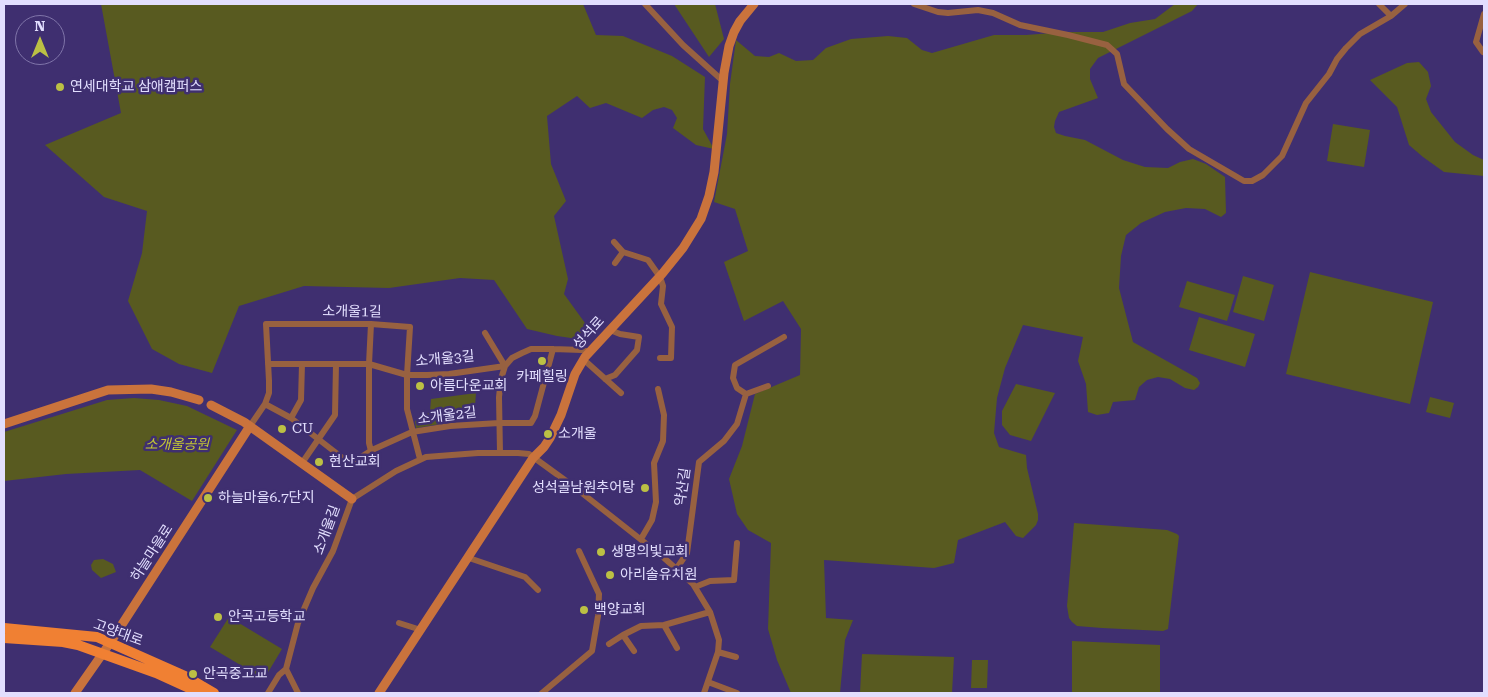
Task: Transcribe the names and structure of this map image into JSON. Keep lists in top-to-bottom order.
{
  "streets": {
    "main road": ["고양대로"],
    "street": [
      "소개울1길",
      "성석로",
      "소개울3길",
      "소개울2길",
      "약산길",
      "소개울길",
      "하늘마을로"
    ]
  },
  "crossings": [
    ["소개울1길", "소개울3길"],
    ["소개울1길", "소개울2길"],
    ["소개울1길", "소개울길"],
    ["소개울1길", "하늘마을로"],
    ["성석로", "소개울3길"],
    ["성석로", "소개울길"],
    ["소개울3길", "소개울2길"],
    ["하늘마을로", "고양대로"]
  ],
  "parks": ["소개울공원"],
  "places": [
    "연세대학교 삼애캠퍼스",
    "카페힐링",
    "아름다운교회",
    "CU",
    "소개울",
    "현산교회",
    "성석골남원추어탕",
    "하늘마을6.7단지",
    "생명의빛교회",
    "아리솔유치원",
    "백양교회",
    "안곡고등학교",
    "안곡중고교"
  ],
  "north": "top"
}
